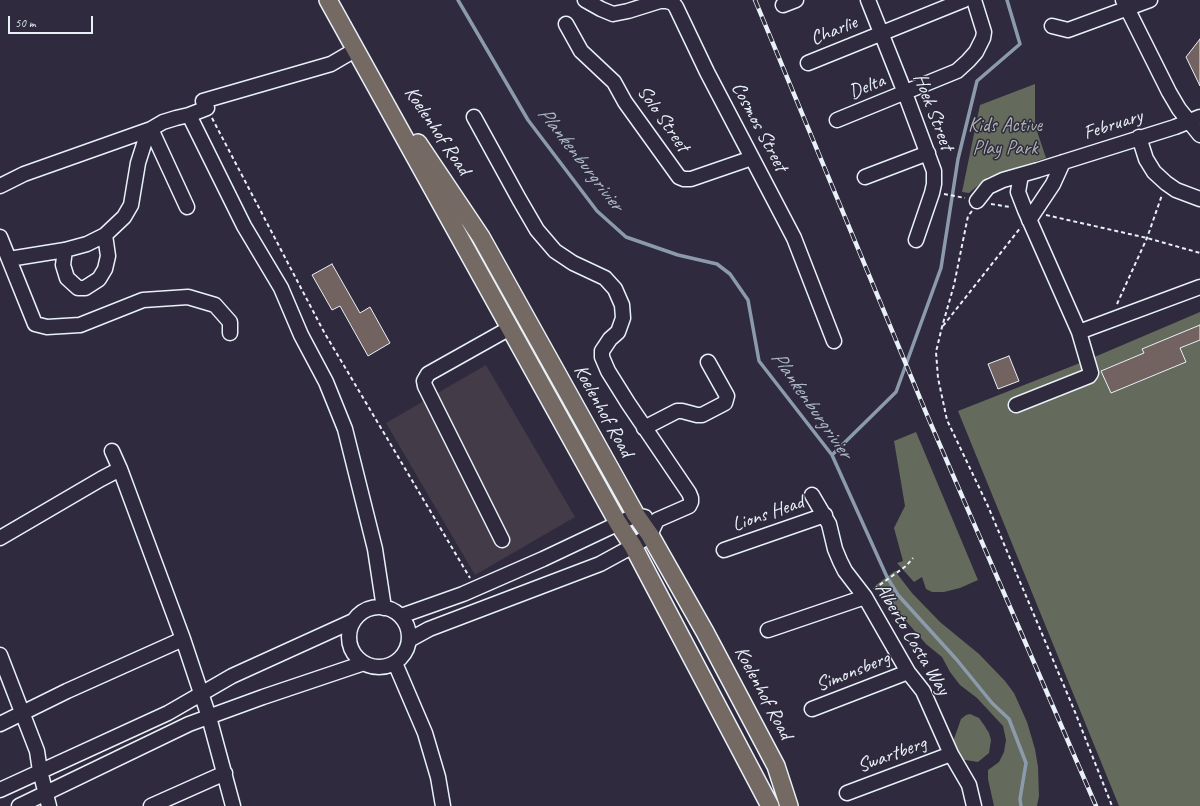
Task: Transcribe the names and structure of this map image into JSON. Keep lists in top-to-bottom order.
{
  "streets": {
    "main road": ["Koelenhof Road"],
    "street": [
      "Charlie",
      "Delta",
      "Hoek Street",
      "Solo Street",
      "February",
      "Cosmos Street",
      "Lions Head",
      "Alberto Costa Way",
      "Simonsberg",
      "Swartberg"
    ]
  },
  "crossings": [
    ["Charlie", "Hoek Street"],
    ["Delta", "Hoek Street"],
    ["Solo Street", "Cosmos Street"],
    ["Lions Head", "Alberto Costa Way"],
    ["Alberto Costa Way", "Simonsberg"],
    ["Alberto Costa Way", "Swartberg"]
  ],
  "water": ["Plankenburgrivier"],
  "parks": ["Kids Active Play Park"],
  "scale_bar": "50 m"
}
